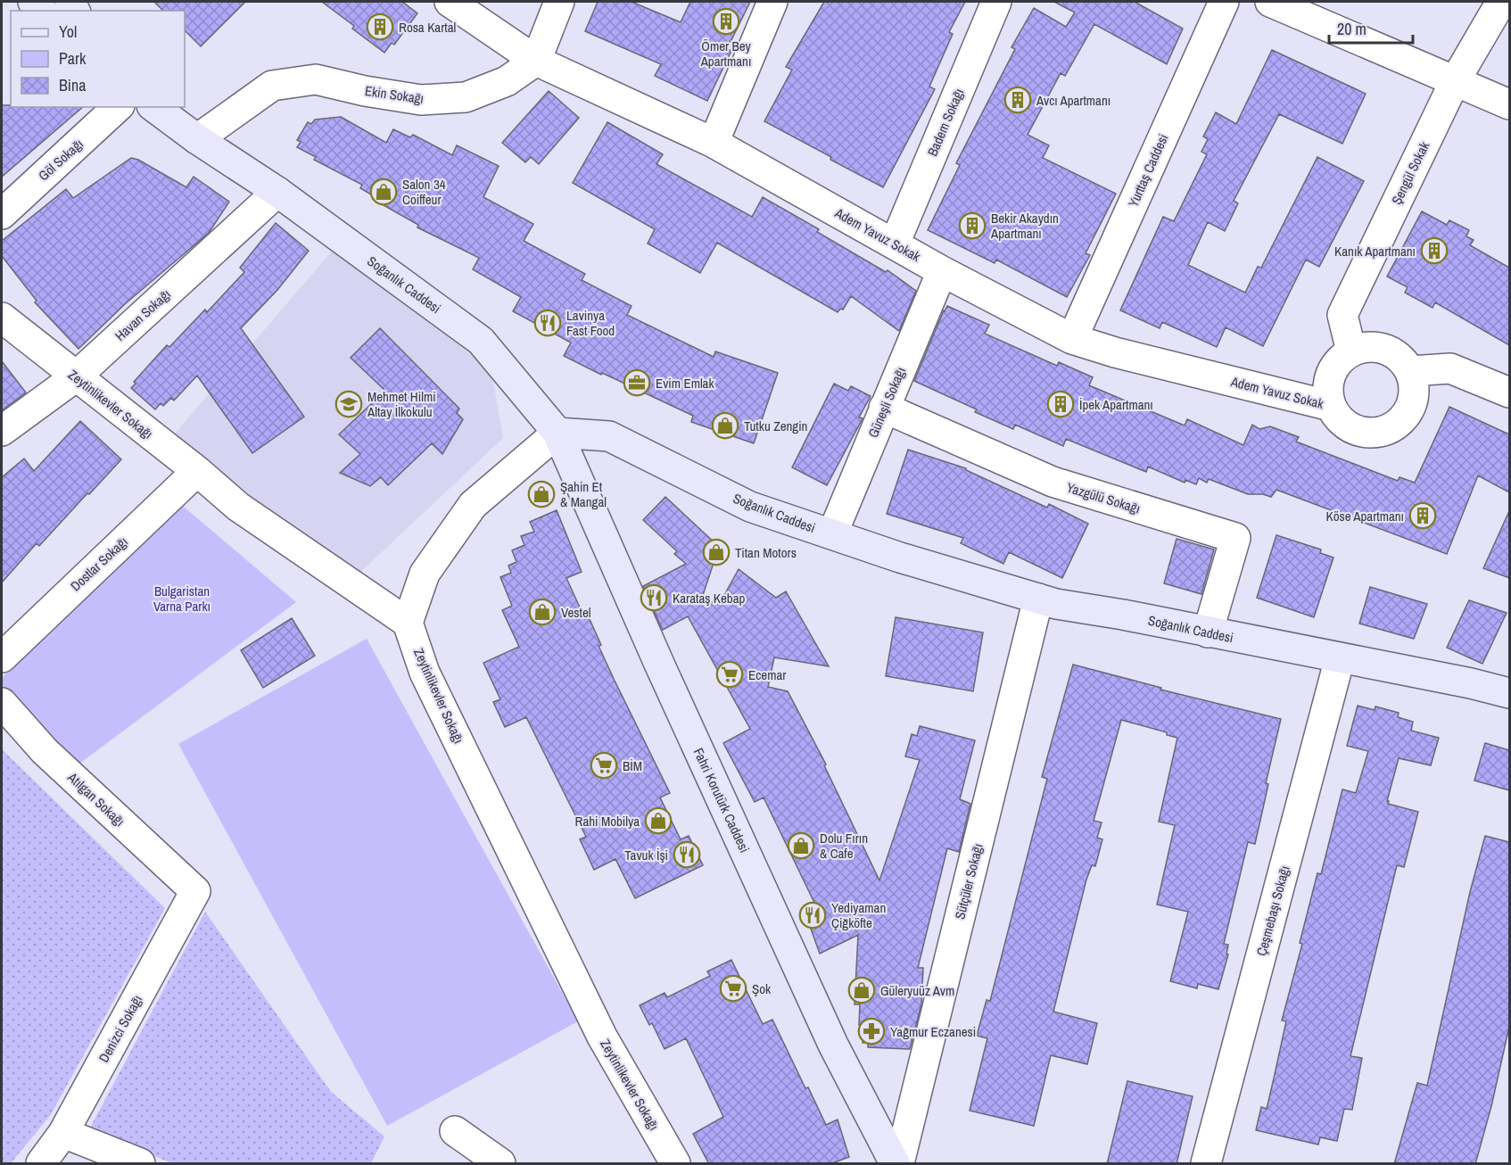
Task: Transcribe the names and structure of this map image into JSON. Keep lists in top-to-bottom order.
{
  "streets": {
    "street": [
      "Ekin Sokağı",
      "Badem Sokağı",
      "Göl Sokağı",
      "Yurttaş Caddesi",
      "Şengül Sokak",
      "Adem Yavuz Sokak",
      "Soğanlık Caddesi",
      "Havan Sokağı",
      "Güneşli Sokağı",
      "Zeytinlikevler Sokağı",
      "Yazgülü Sokağı",
      "Dostlar Sokağı",
      "Atılgan Sokağı",
      "Fahri Korutürk Caddesi",
      "Sütçüler Sokağı",
      "Çeşmebaşı Sokağı",
      "Denizci Sokağı"
    ]
  },
  "crossings": [
    ["Ekin Sokağı", "Adem Yavuz Sokak"],
    ["Ekin Sokağı", "Soğanlık Caddesi"],
    ["Badem Sokağı", "Adem Yavuz Sokak"],
    ["Yurttaş Caddesi", "Adem Yavuz Sokak"],
    ["Şengül Sokak", "Adem Yavuz Sokak"],
    ["Adem Yavuz Sokak", "Güneşli Sokağı"],
    ["Soğanlık Caddesi", "Havan Sokağı"],
    ["Soğanlık Caddesi", "Güneşli Sokağı"],
    ["Soğanlık Caddesi", "Yazgülü Sokağı"],
    ["Soğanlık Caddesi", "Fahri Korutürk Caddesi"],
    ["Soğanlık Caddesi", "Sütçüler Sokağı"],
    ["Soğanlık Caddesi", "Çeşmebaşı Sokağı"],
    ["Havan Sokağı", "Zeytinlikevler Sokağı"],
    ["Güneşli Sokağı", "Yazgülü Sokağı"],
    ["Zeytinlikevler Sokağı", "Dostlar Sokağı"],
    ["Atılgan Sokağı", "Denizci Sokağı"]
  ],
  "parks": ["Bulgaristan Varna Parkı"],
  "places": {
    "building": [
      "Ömer Bey Apartmanı",
      "Rosa Kartal",
      "Avcı Apartmanı",
      "Bekir Akaydın Apartmanı",
      "Kanık Apartmanı",
      "İpek Apartmanı",
      "Köse Apartmanı"
    ],
    "shop": [
      "Salon 34 Coiffeur",
      "Tutku Zengin",
      "Şahin Et & Mangal",
      "Titan Motors",
      "Vestel",
      "Rahi Mobilya",
      "Dolu Fırın & Cafe",
      "Güleryuüz Avm"
    ],
    "restaurant": [
      "Lavinya Fast Food",
      "Karataş Kebap",
      "Tavuk İşi",
      "Yediyaman Çiğköfte"
    ],
    "office": ["Evim Emlak"],
    "school or university": ["Mehmet Hilmi Altay İlkokulu"],
    "supermarket": ["Ecemar", "BİM", "Şok"],
    "pharmacy": ["Yağmur Eczanesi"]
  },
  "legend": ["Yol", "Park", "Bina"],
  "scale_bar": "20 m"
}
